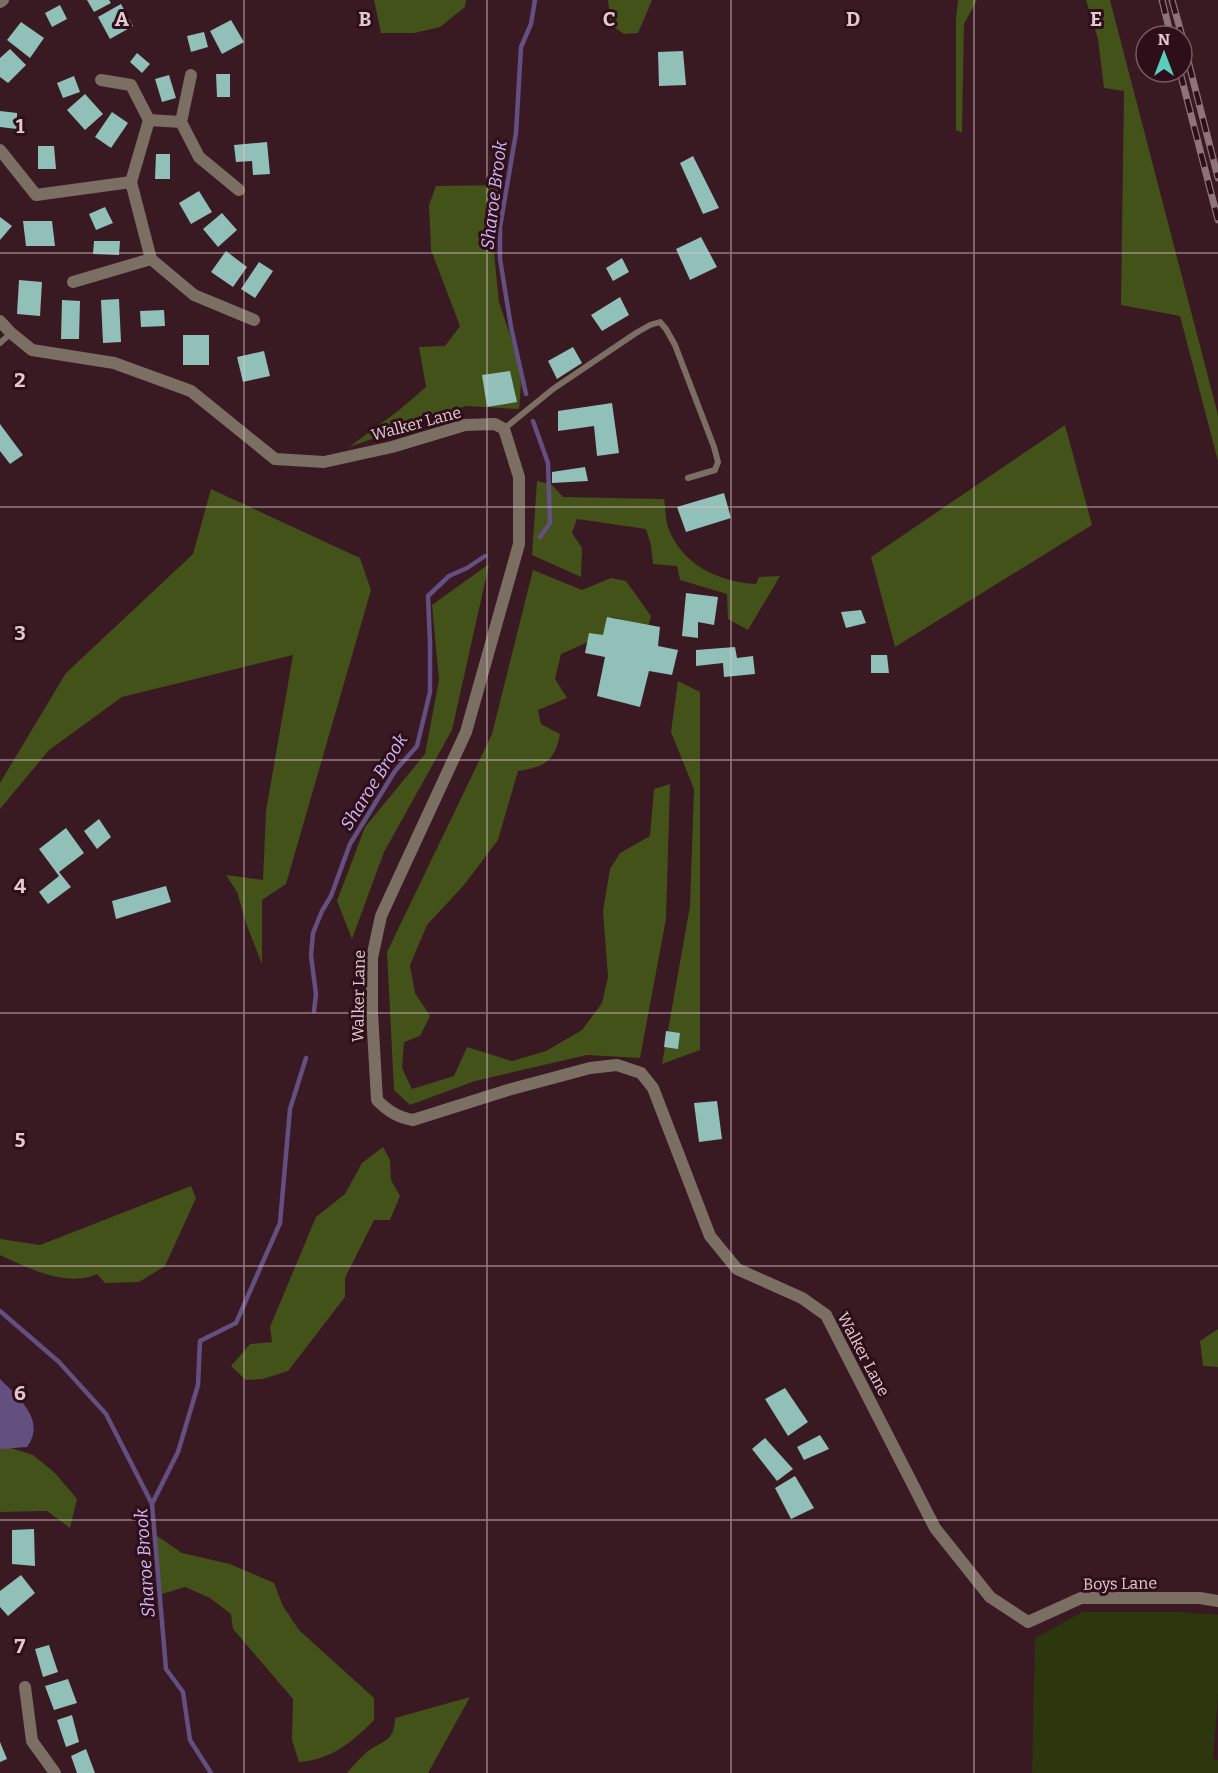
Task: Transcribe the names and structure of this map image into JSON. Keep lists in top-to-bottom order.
{
  "streets": {
    "street": ["Walker Lane", "Boys Lane"]
  },
  "crossings": [
    ["Walker Lane", "Boys Lane"]
  ],
  "water": ["Sharoe Brook"],
  "north": "top",
  "grid": {
    "columns": [
      "A",
      "B",
      "C",
      "D",
      "E"
    ],
    "rows": [
      "1",
      "2",
      "3",
      "4",
      "5",
      "6",
      "7"
    ]
  }
}
